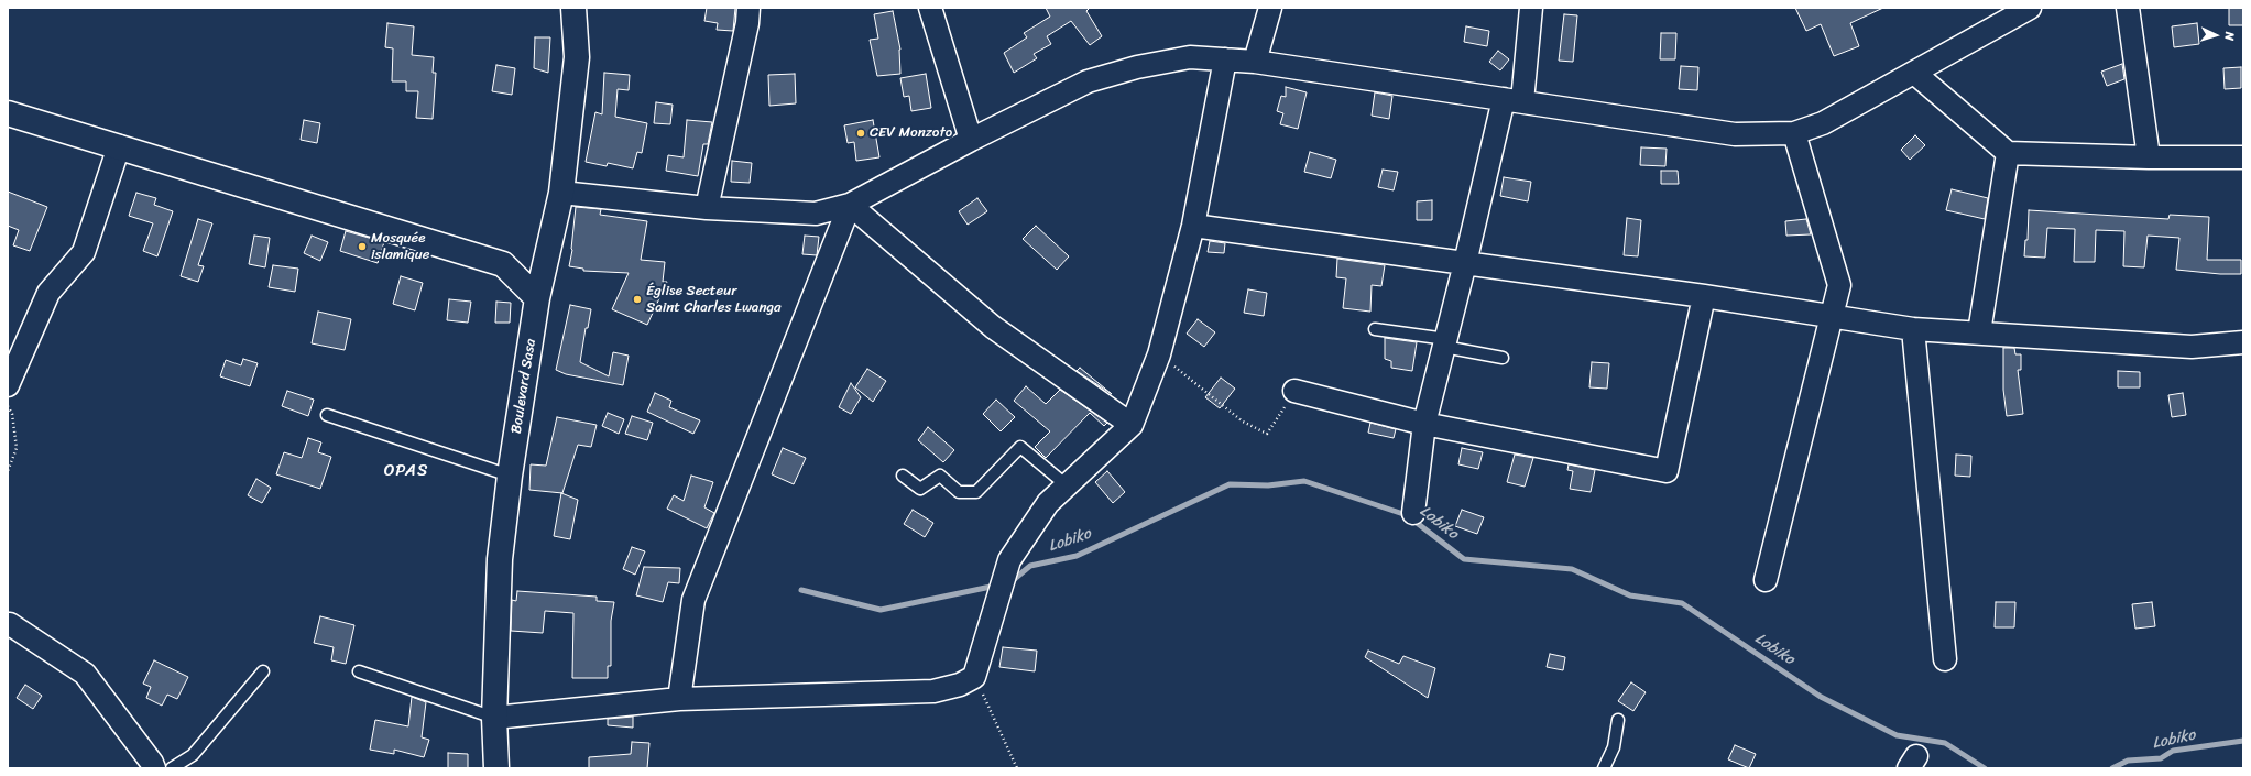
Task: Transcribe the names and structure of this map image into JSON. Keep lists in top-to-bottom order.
{
  "streets": {
    "street": ["Boulevard Sasa"]
  },
  "districts": ["OPAS"],
  "water": ["Lobiko"],
  "places": ["CEV Monzoto", "Mosquée islamique", "Église Secteur Saint Charles Lwanga"],
  "north": "right"
}
